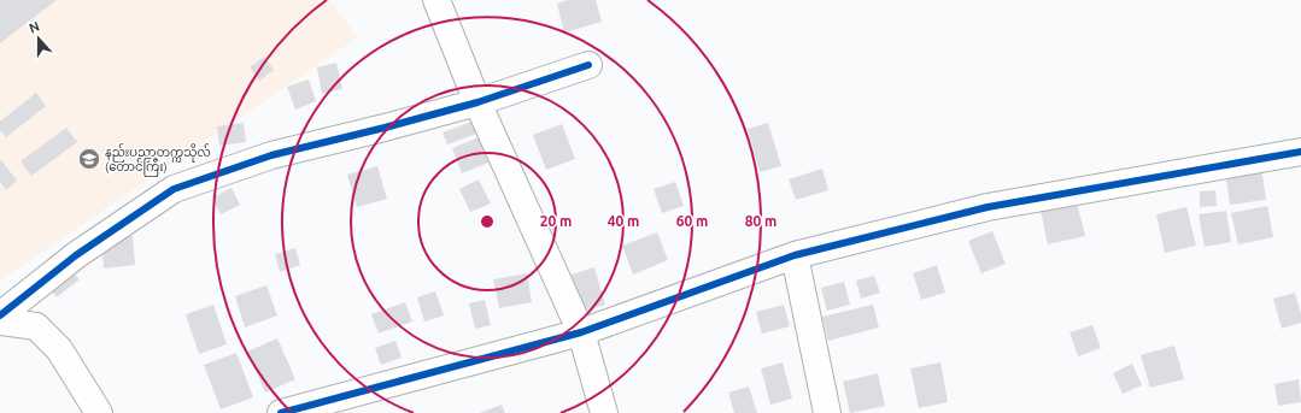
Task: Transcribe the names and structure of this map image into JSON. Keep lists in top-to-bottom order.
{
  "places": {
    "school or university": ["နည်းပညာတက္ကသိုလ် (တောင်ကြီး)"]
  },
  "north": "top",
  "rings": [
    "20 m",
    "40 m",
    "60 m",
    "80 m"
  ]
}
